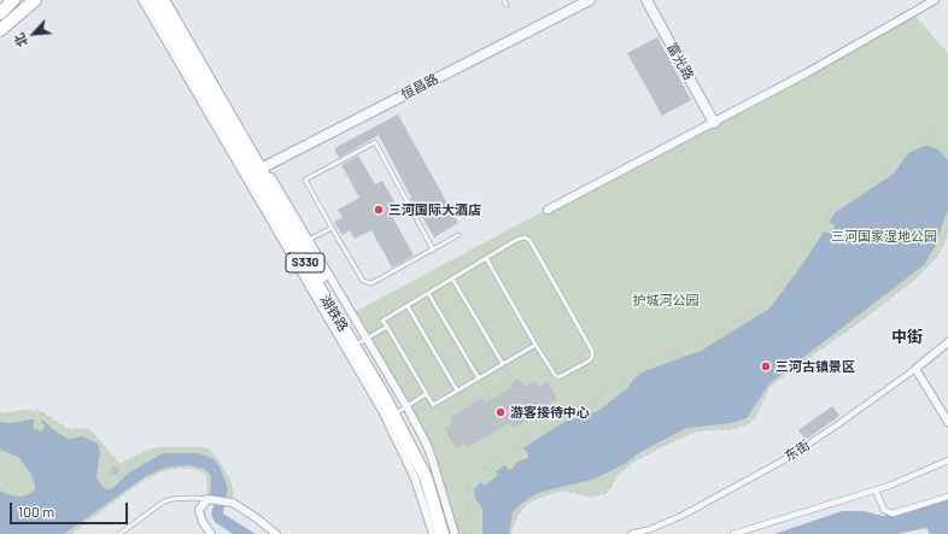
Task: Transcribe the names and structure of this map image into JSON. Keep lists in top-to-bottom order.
{
  "streets": {
    "main road": ["S330", "湖铁路"],
    "street": ["富光路", "恒昌路", "东街"]
  },
  "crossings": [
    ["恒昌路", "湖铁路"]
  ],
  "districts": ["中街"],
  "parks": ["三河国家湿地公园", "护城河公园"],
  "places": ["三河国际大酒店", "三河古镇景区", "游客接待中心"],
  "scale_bar": "100 m",
  "north": "bottom left"
}
